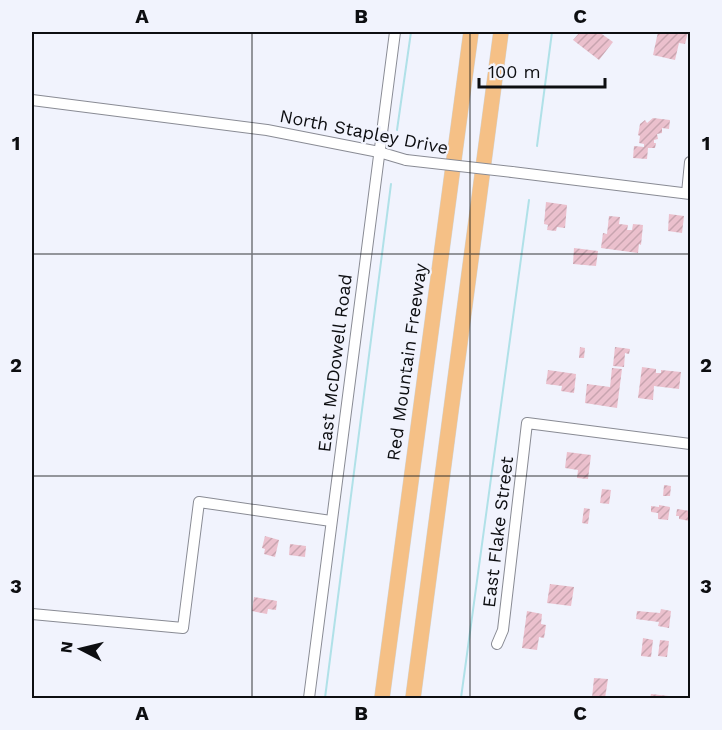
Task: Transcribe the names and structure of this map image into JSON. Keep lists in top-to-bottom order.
{
  "streets": {
    "highway": ["Red Mountain Freeway"],
    "street": ["North Stapley Drive", "East McDowell Road", "East Flake Street"]
  },
  "crossings": [
    ["North Stapley Drive", "East McDowell Road"]
  ],
  "scale_bar": "100 m",
  "north": "left",
  "grid": {
    "columns": ["A", "B", "C"],
    "rows": ["1", "2", "3"]
  }
}
